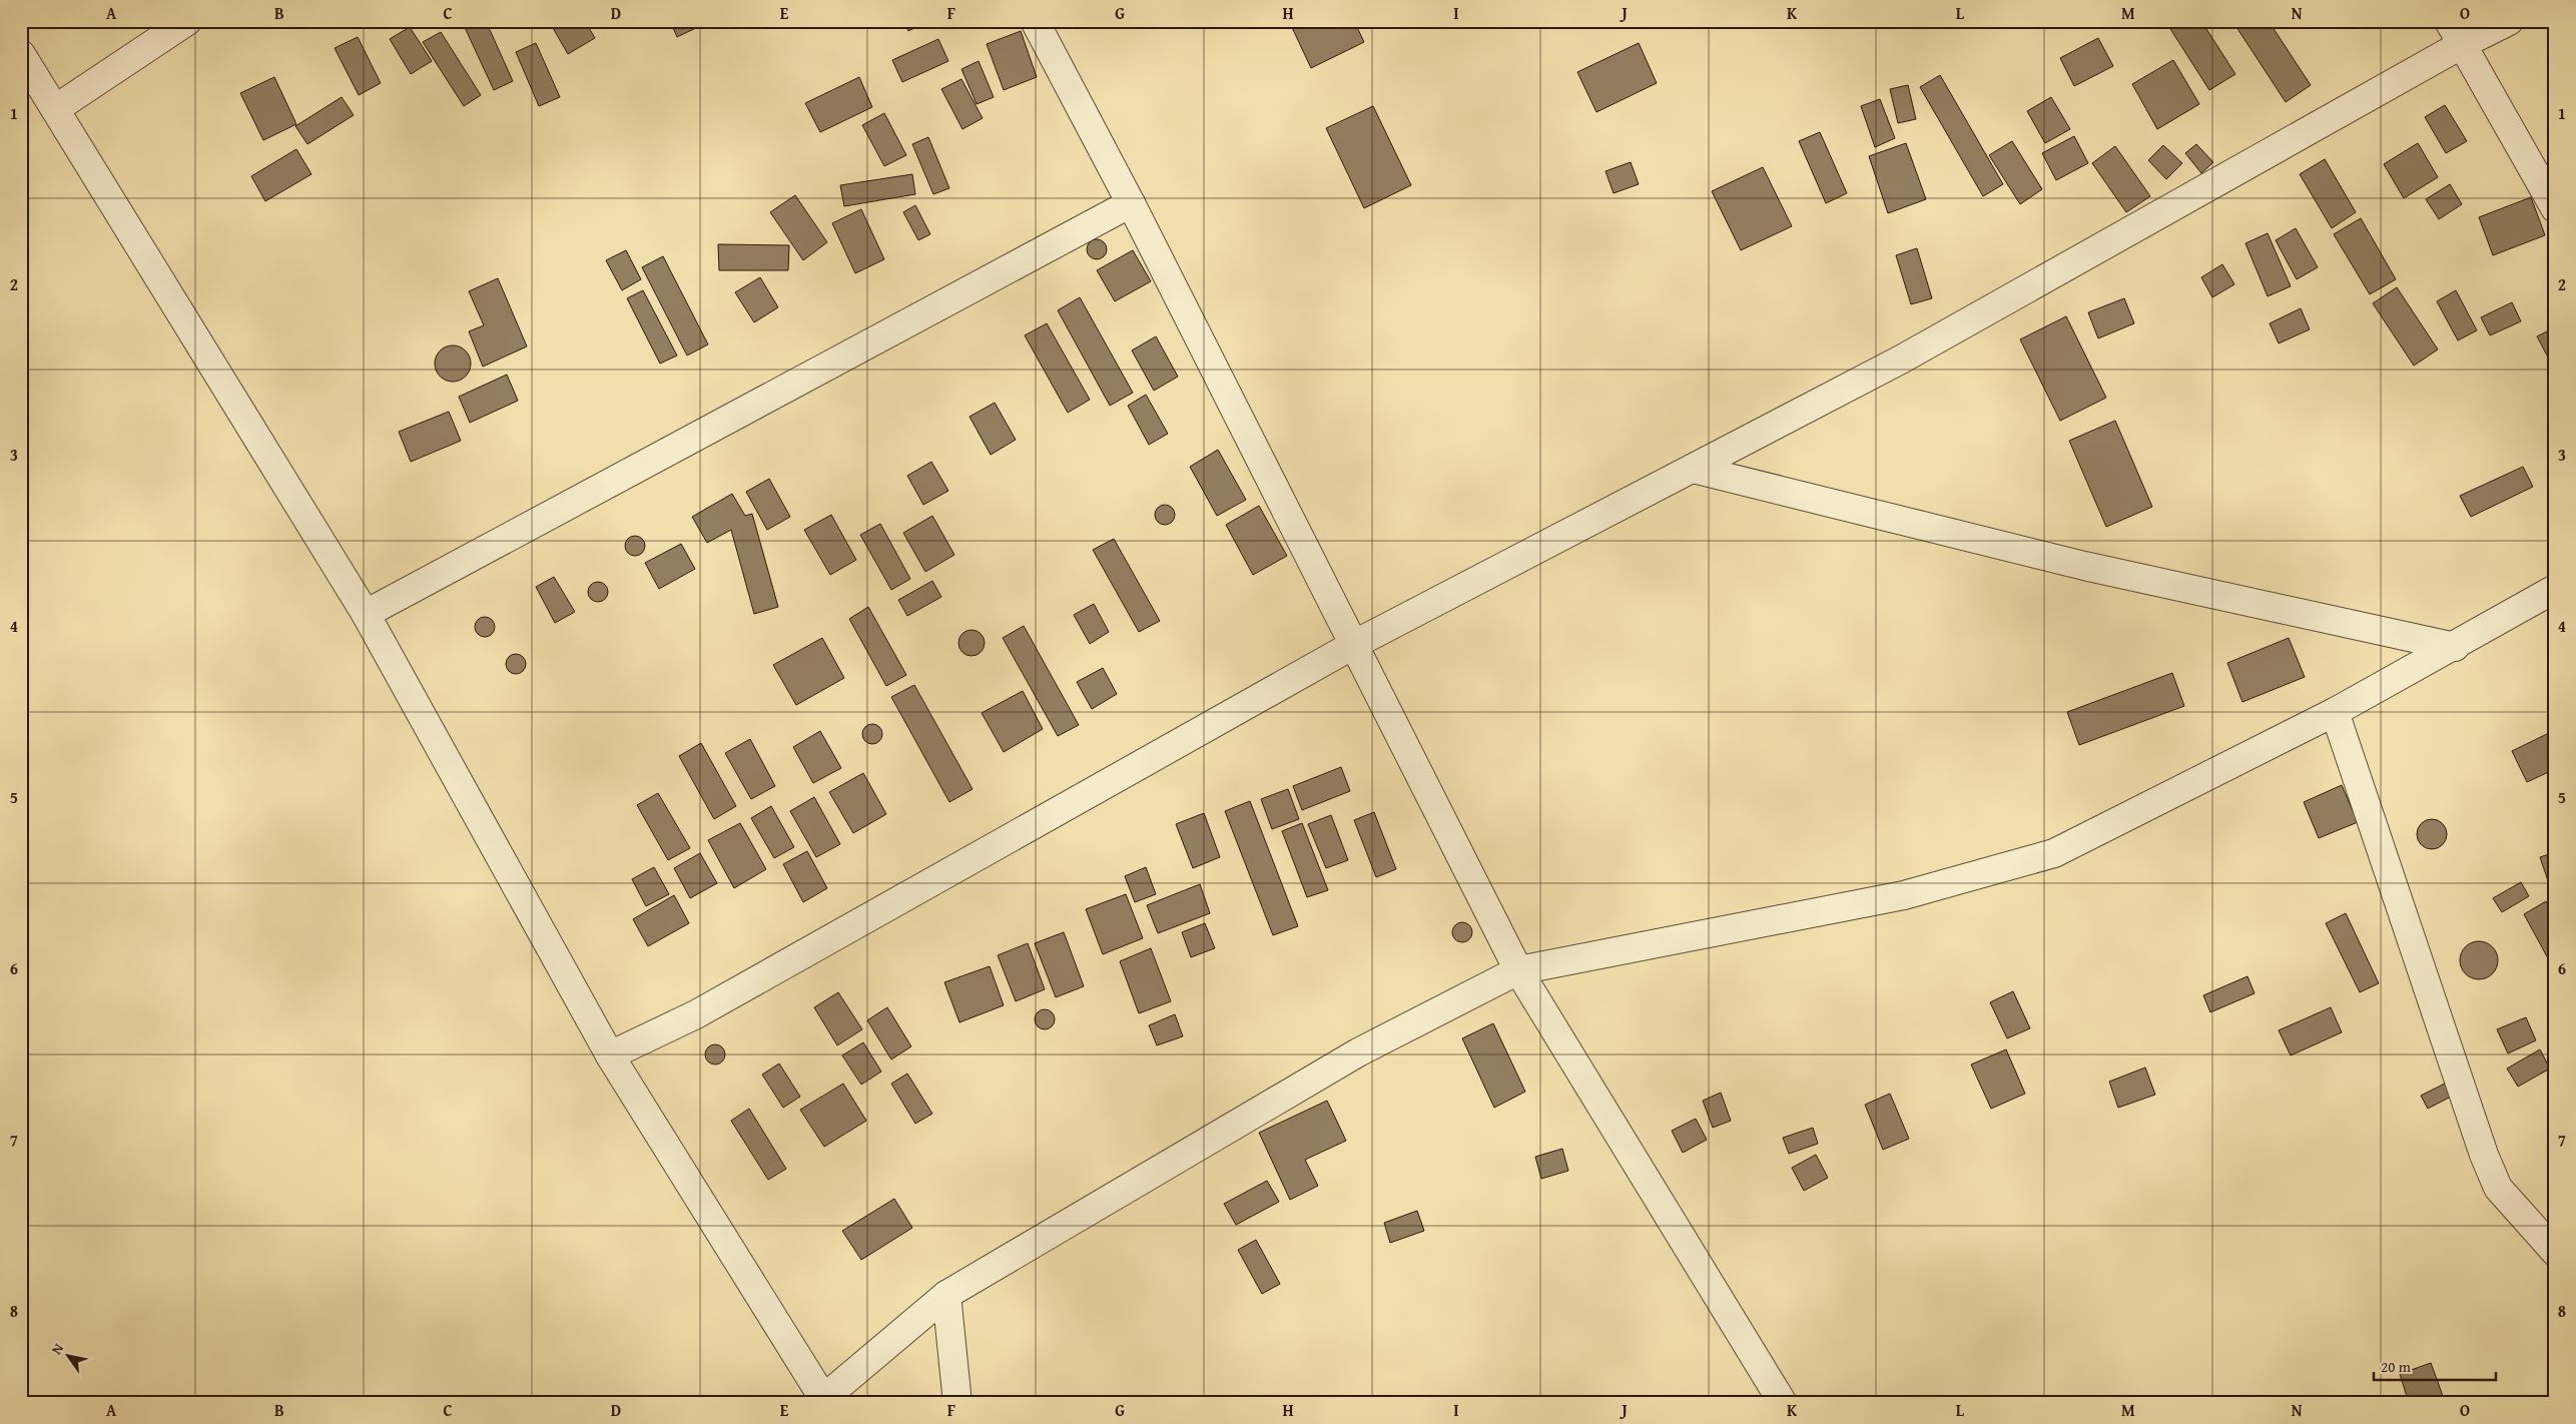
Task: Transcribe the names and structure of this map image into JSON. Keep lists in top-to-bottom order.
{
  "scale_bar": "20 m",
  "north": "top left",
  "grid": {
    "columns": [
      "A",
      "B",
      "C",
      "D",
      "E",
      "F",
      "G",
      "H",
      "I",
      "J",
      "K",
      "L",
      "M",
      "N",
      "O"
    ],
    "rows": [
      "1",
      "2",
      "3",
      "4",
      "5",
      "6",
      "7",
      "8"
    ]
  }
}
